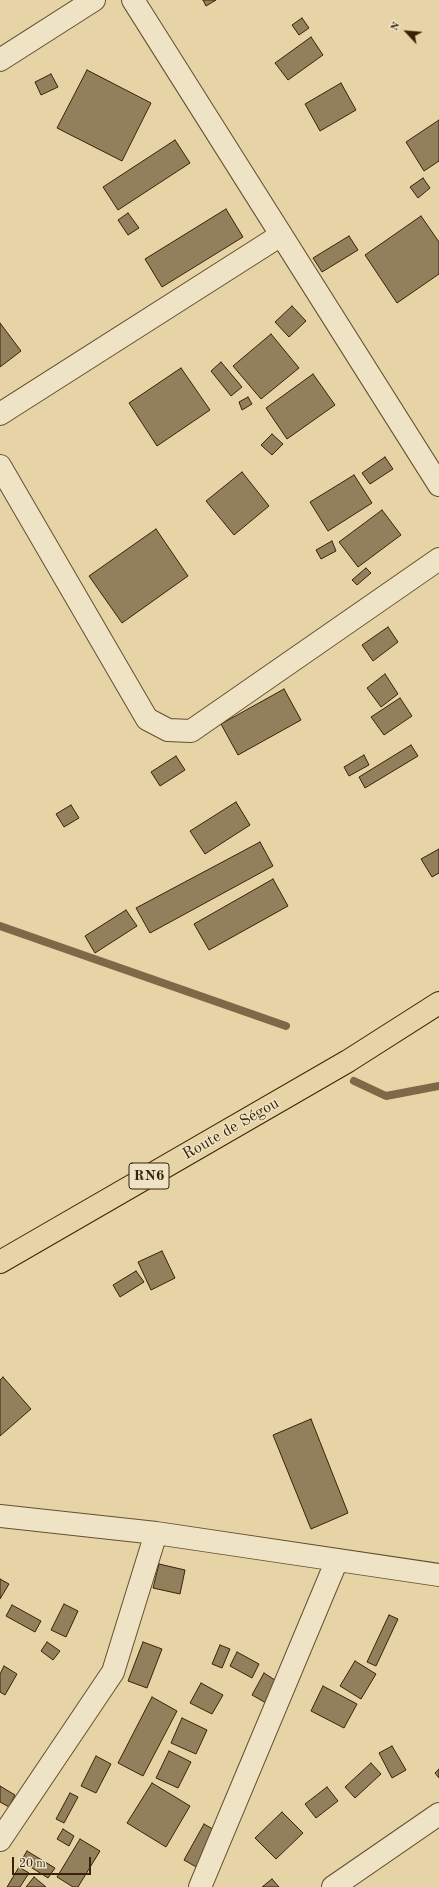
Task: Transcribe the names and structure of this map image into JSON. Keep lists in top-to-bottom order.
{
  "streets": {
    "highway": ["Route de Ségou", "RN6"]
  },
  "scale_bar": "20 m",
  "north": "top left"
}
